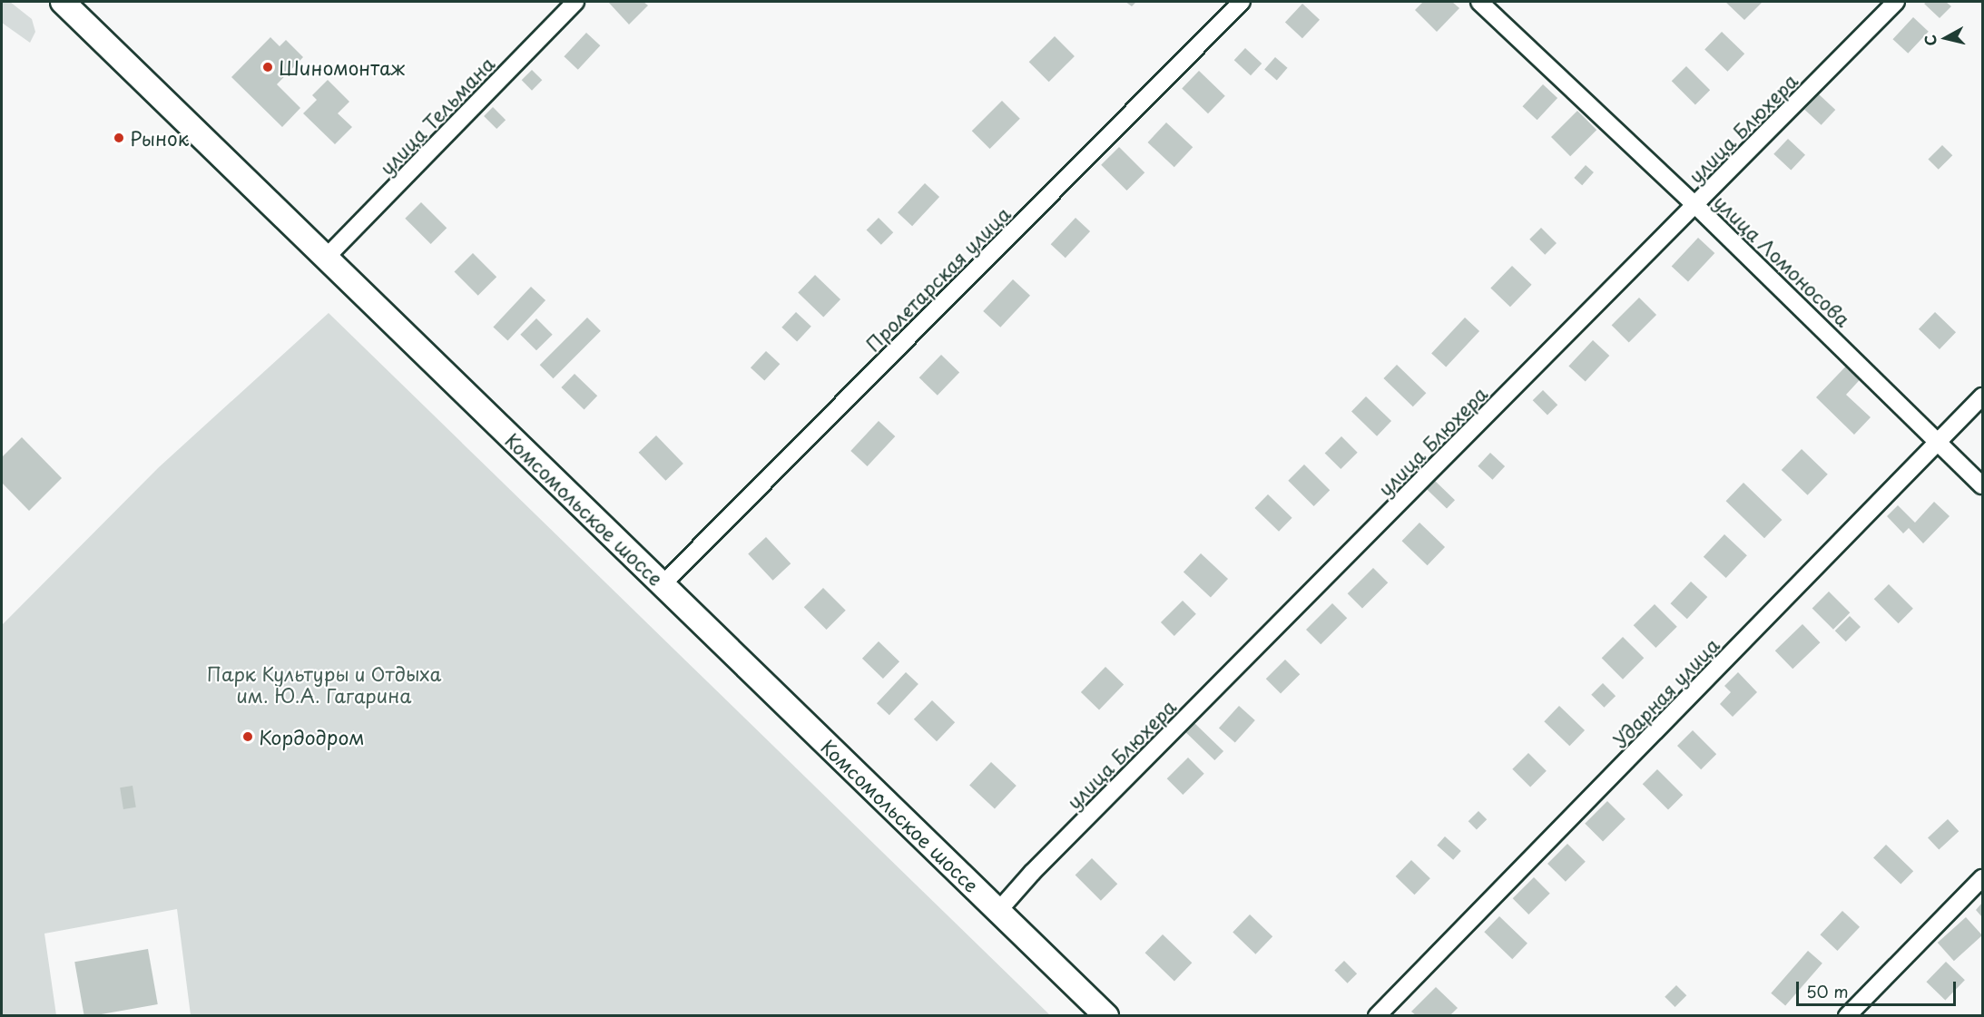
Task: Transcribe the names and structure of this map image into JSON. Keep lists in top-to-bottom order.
{
  "streets": {
    "main road": ["Комсомольское шоссе"],
    "street": [
      "улица Тельмана",
      "улица Блюхера",
      "улица Ломоносова",
      "Пролетарская улица",
      "Ударная улица"
    ]
  },
  "crossings": [
    ["улица Тельмана", "Комсомольское шоссе"],
    ["улица Блюхера", "улица Ломоносова"],
    ["улица Блюхера", "Комсомольское шоссе"],
    ["улица Ломоносова", "Ударная улица"],
    ["Пролетарская улица", "Комсомольское шоссе"]
  ],
  "parks": ["Парк Культуры и Отдыха им. Ю.А. Гагарина"],
  "places": ["Шиномонтаж", "Рынок", "Кордодром"],
  "scale_bar": "50 m",
  "north": "left"
}
